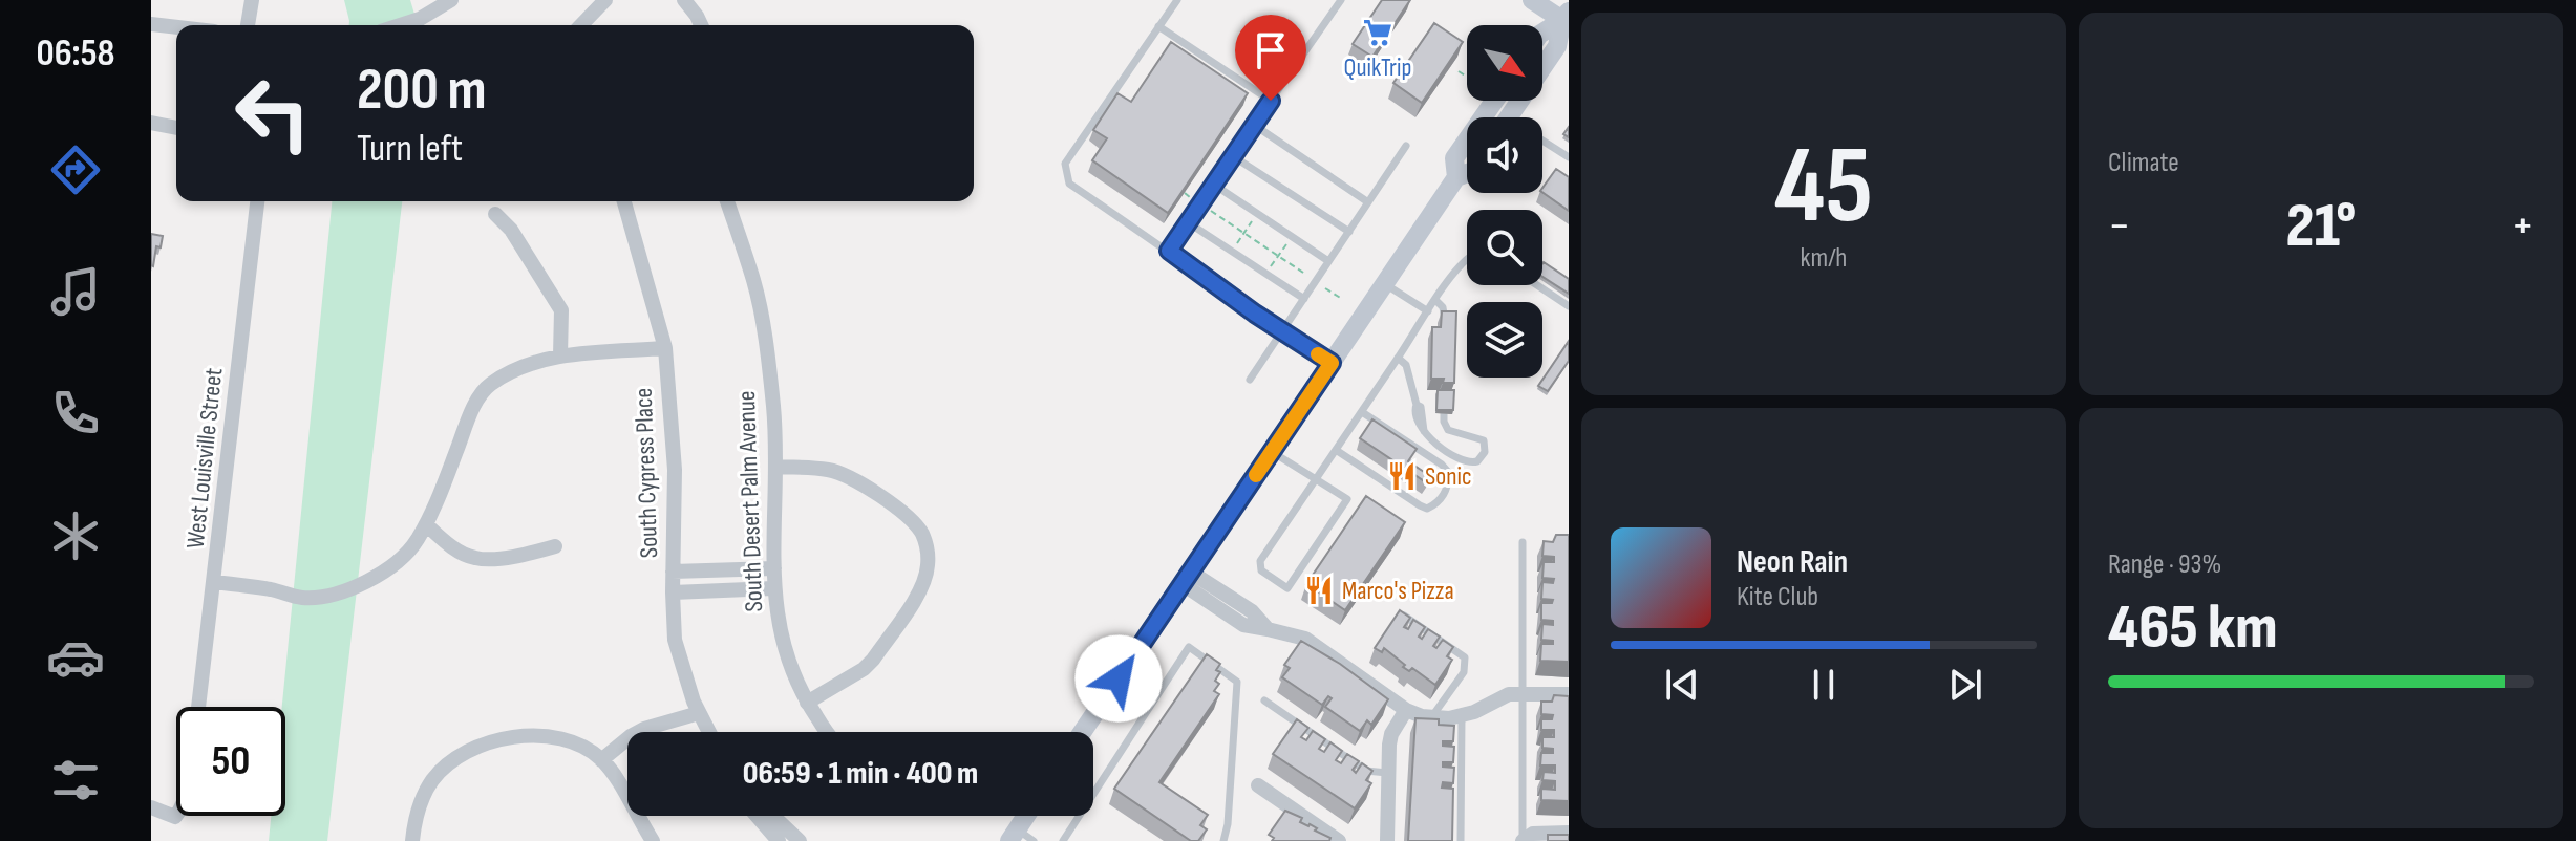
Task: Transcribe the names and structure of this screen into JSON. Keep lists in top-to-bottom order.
{
  "streets": {
    "street": ["West Louisville Street", "South Cypress Place", "South Desert Palm Avenue"]
  },
  "places": {
    "supermarket": ["QuikTrip"],
    "restaurant": ["Sonic", "Marco's Pizza"]
  },
  "north": "bottom right",
  "page": {
    "tabs": "06:58",
    "tile": [
      ["45", "km/h"],
      "Climate",
      ["Range · 93%", "465 km"]
    ],
    "turn": ["200 m", "Turn left"],
    "heat": ["−", "21°", "+"],
    "song": ["Neon Rain", "Kite Club"],
    "limit": "50",
    "trip": "06:59 · 1 min · 400 m"
  }
}
